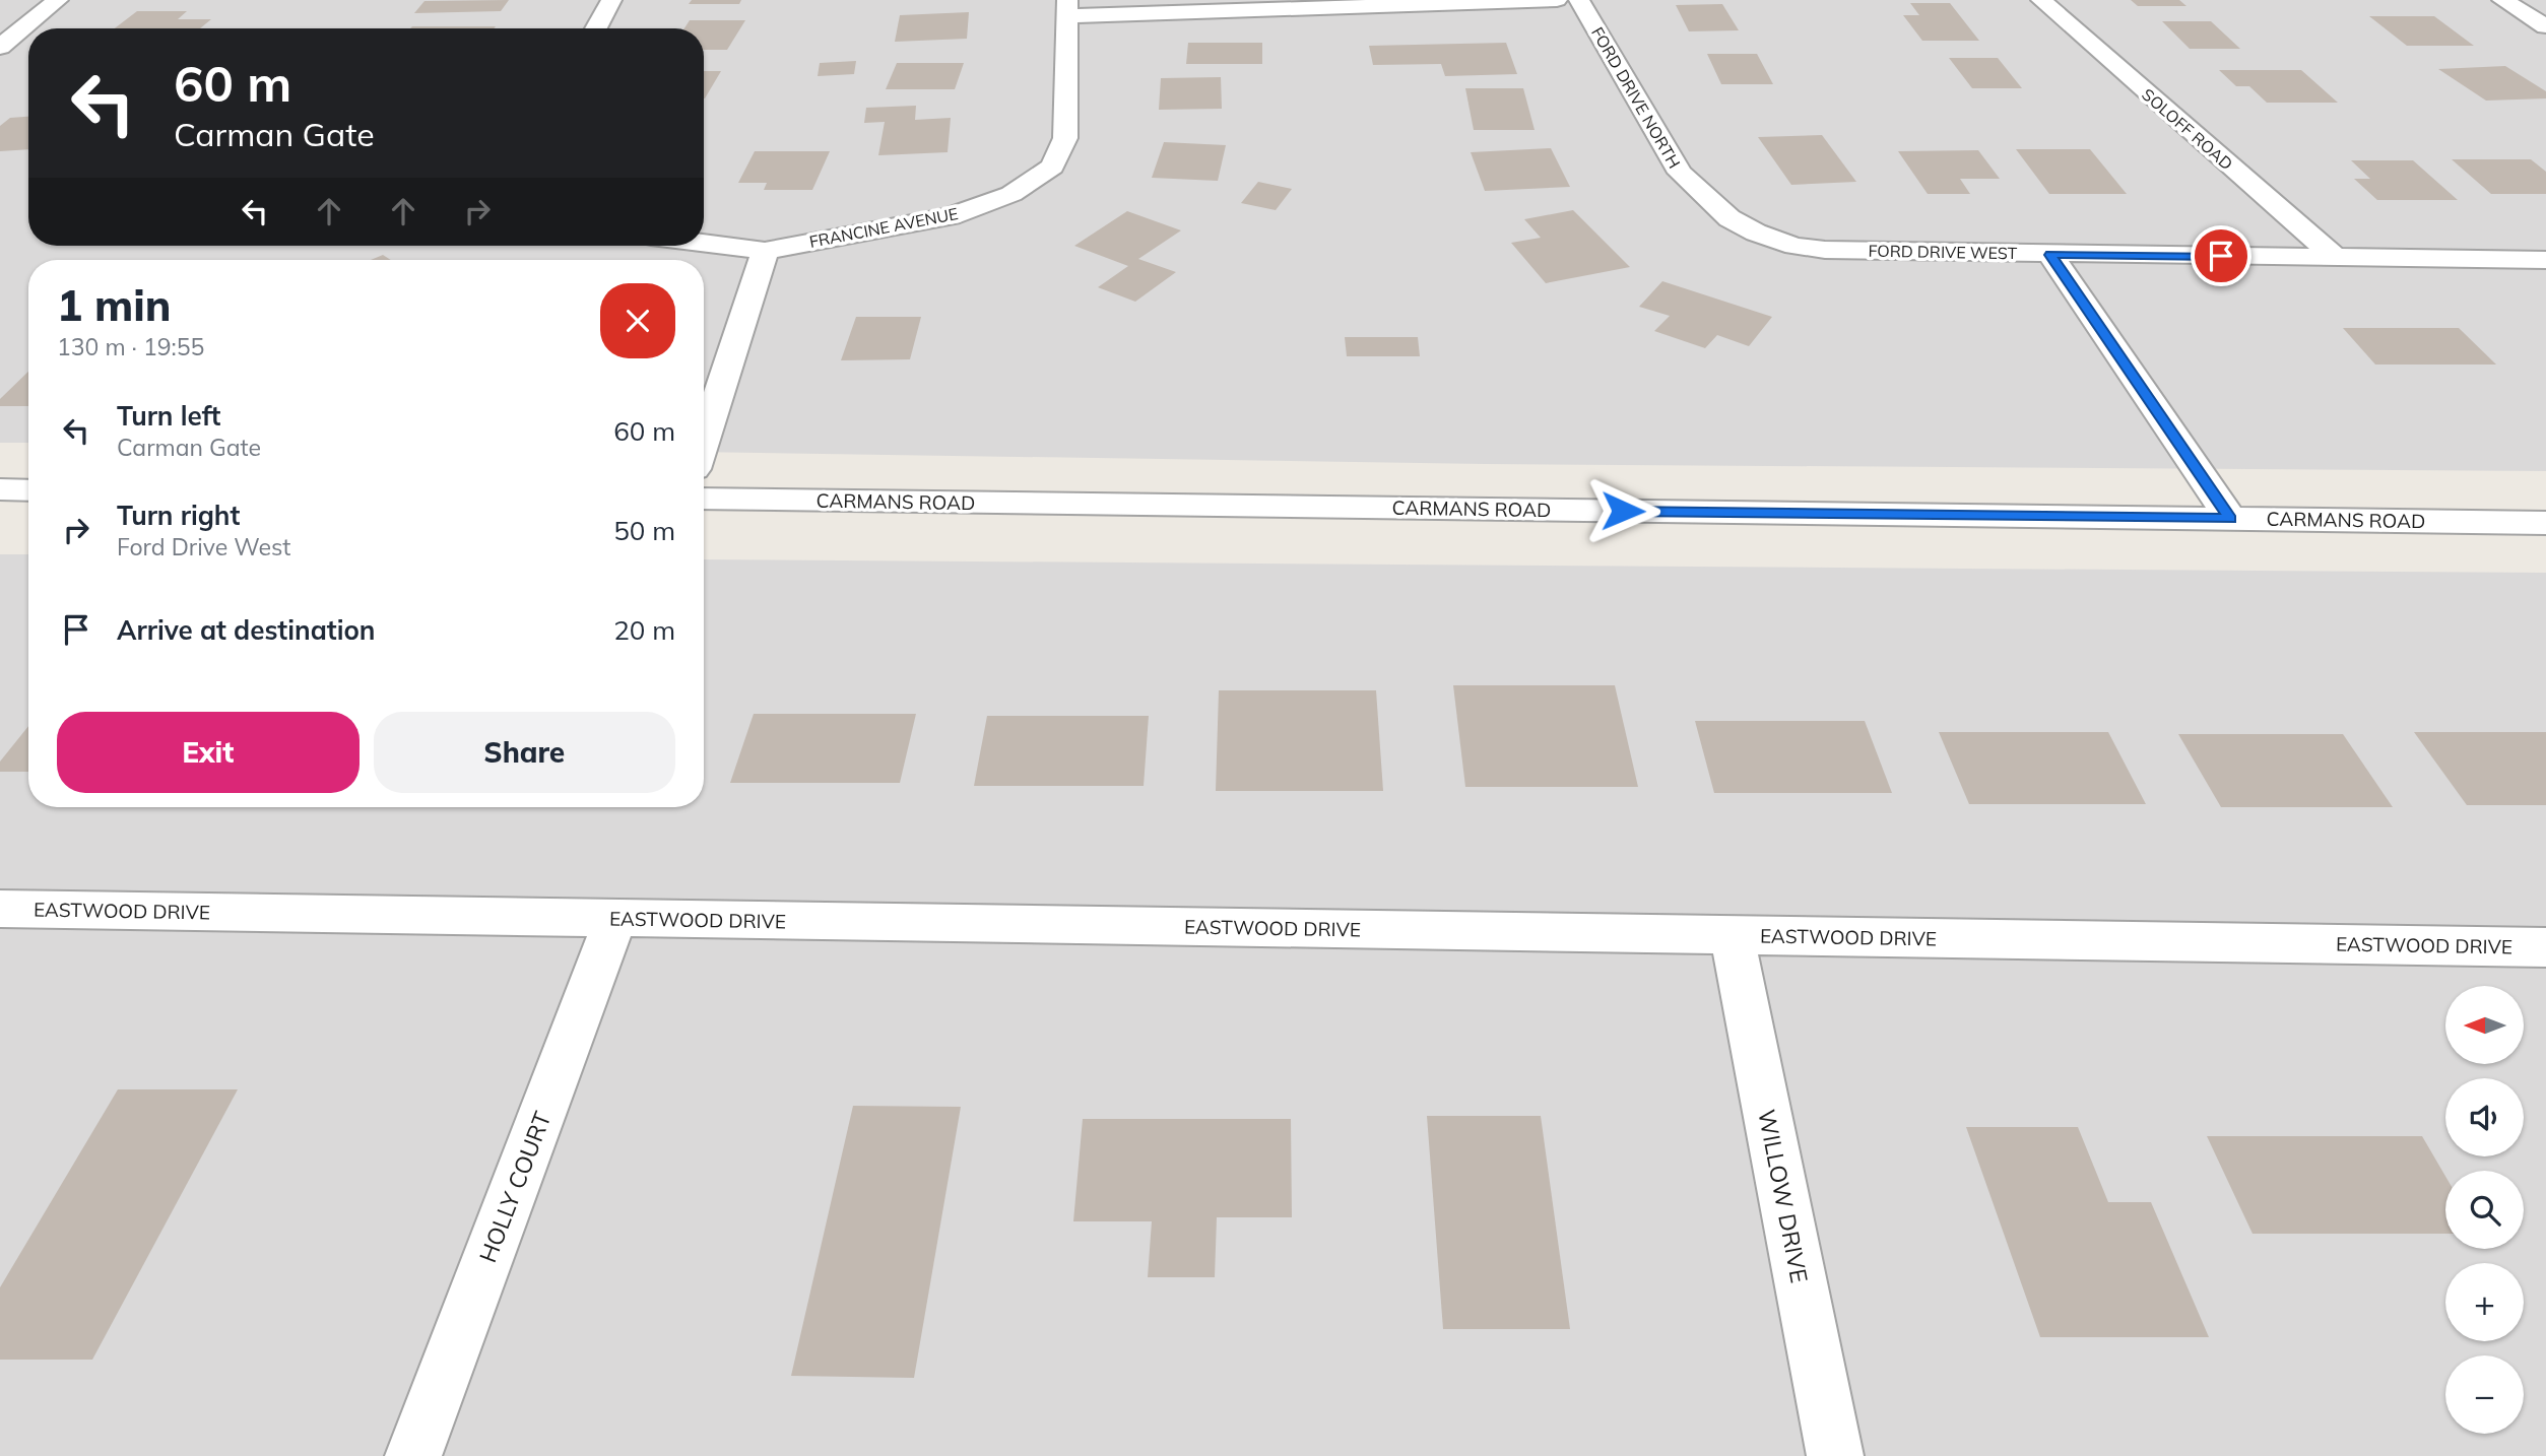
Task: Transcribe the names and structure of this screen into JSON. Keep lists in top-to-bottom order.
{
  "streets": {
    "street": [
      "FORD DRIVE NORTH",
      "SOLOFF ROAD",
      "FRANCINE AVENUE",
      "FORD DRIVE WEST",
      "CARMANS ROAD",
      "EASTWOOD DRIVE",
      "HOLLY COURT",
      "WILLOW DRIVE"
    ]
  },
  "crossings": [
    ["FORD DRIVE NORTH", "FORD DRIVE WEST"],
    ["SOLOFF ROAD", "FORD DRIVE WEST"],
    ["EASTWOOD DRIVE", "HOLLY COURT"],
    ["EASTWOOD DRIVE", "WILLOW DRIVE"]
  ],
  "north": "left",
  "page": {
    "turn": ["60 m", "Carman Gate"],
    "heading": ["1 min", "130 m · 19:55"],
    "list": [
      {
        "name": "Turn left",
        "note": "Carman Gate",
        "value": "60 m"
      },
      {
        "name": "Turn right",
        "note": "Ford Drive West",
        "value": "50 m"
      },
      {
        "name": "Arrive at destination",
        "value": "20 m"
      }
    ],
    "buttons": ["Exit", "Share"],
    "map_buttons": ["+", "−"]
  }
}
